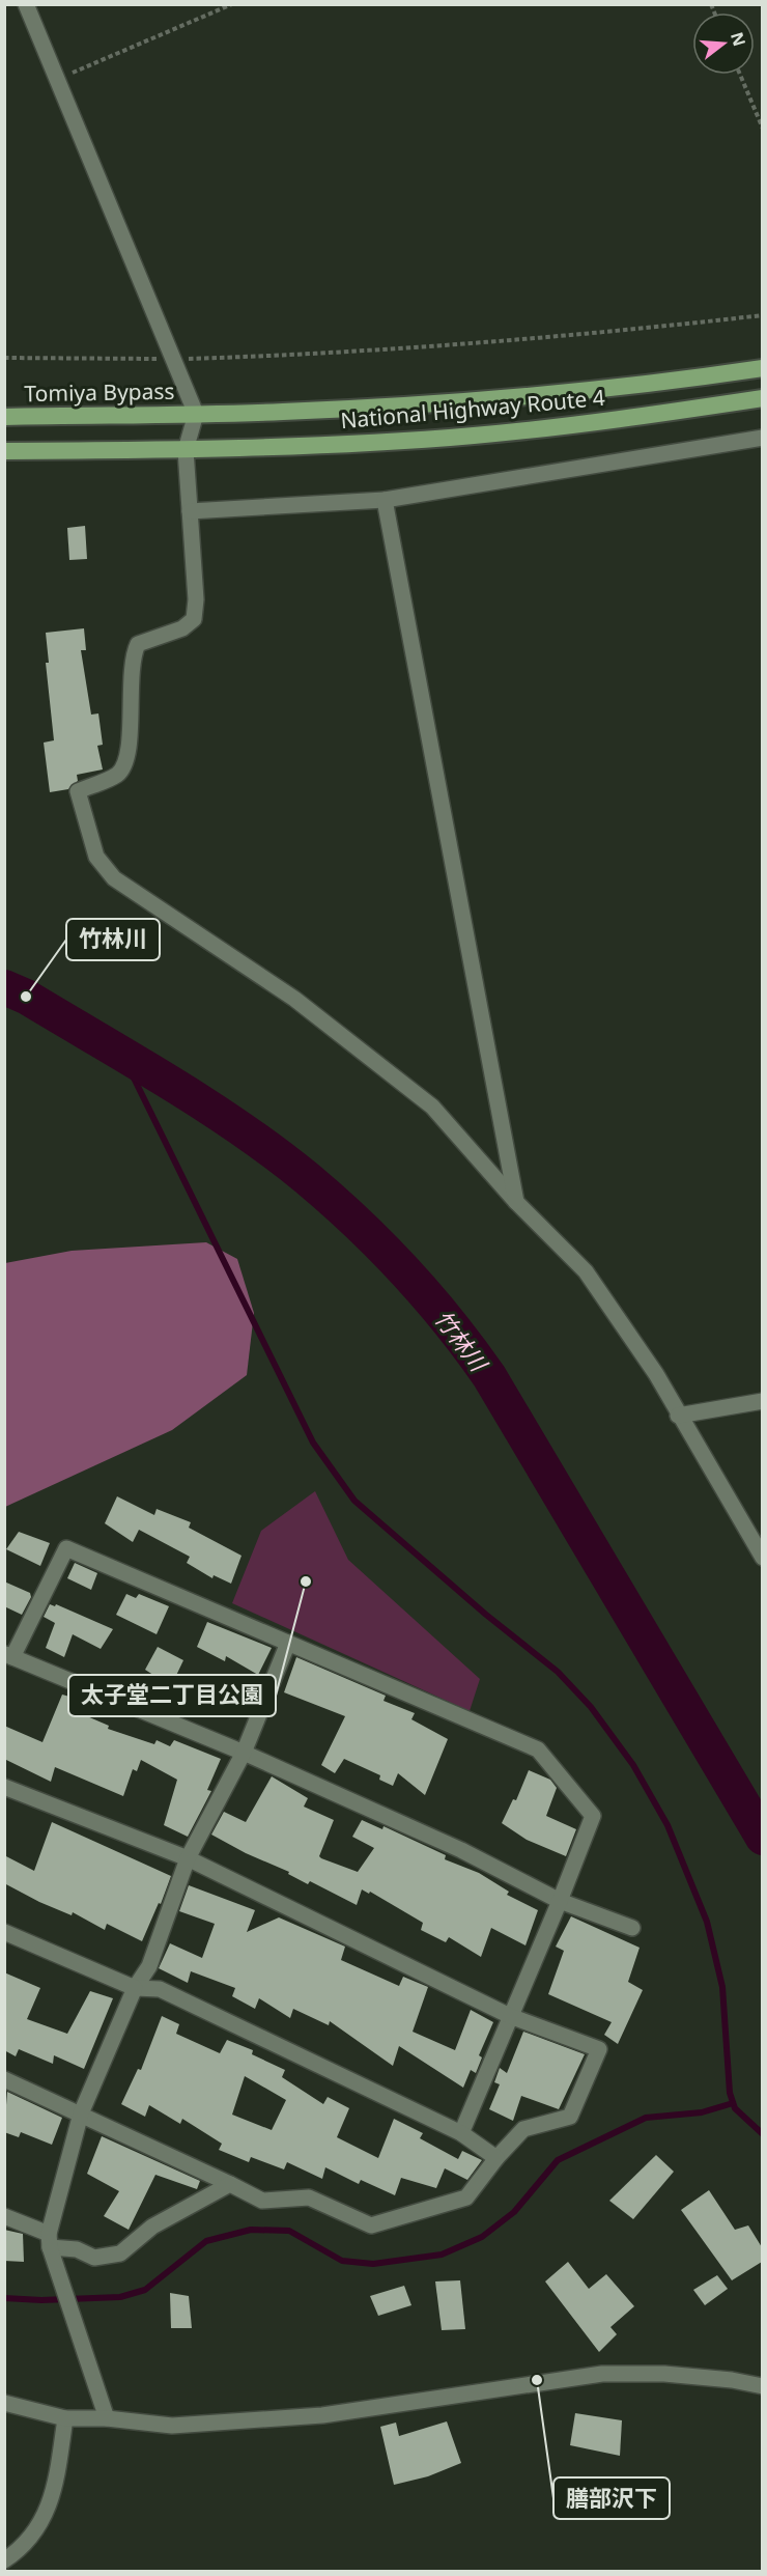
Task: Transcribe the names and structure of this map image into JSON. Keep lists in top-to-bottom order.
{
  "streets": {
    "highway": ["Tomiya Bypass", "National Highway Route 4"]
  },
  "crossings": [
    ["Tomiya Bypass", "National Highway Route 4"]
  ],
  "water": ["竹林川"],
  "places": ["竹林川", "太子堂二丁目公園", "膳部沢下"],
  "north": "right"
}
